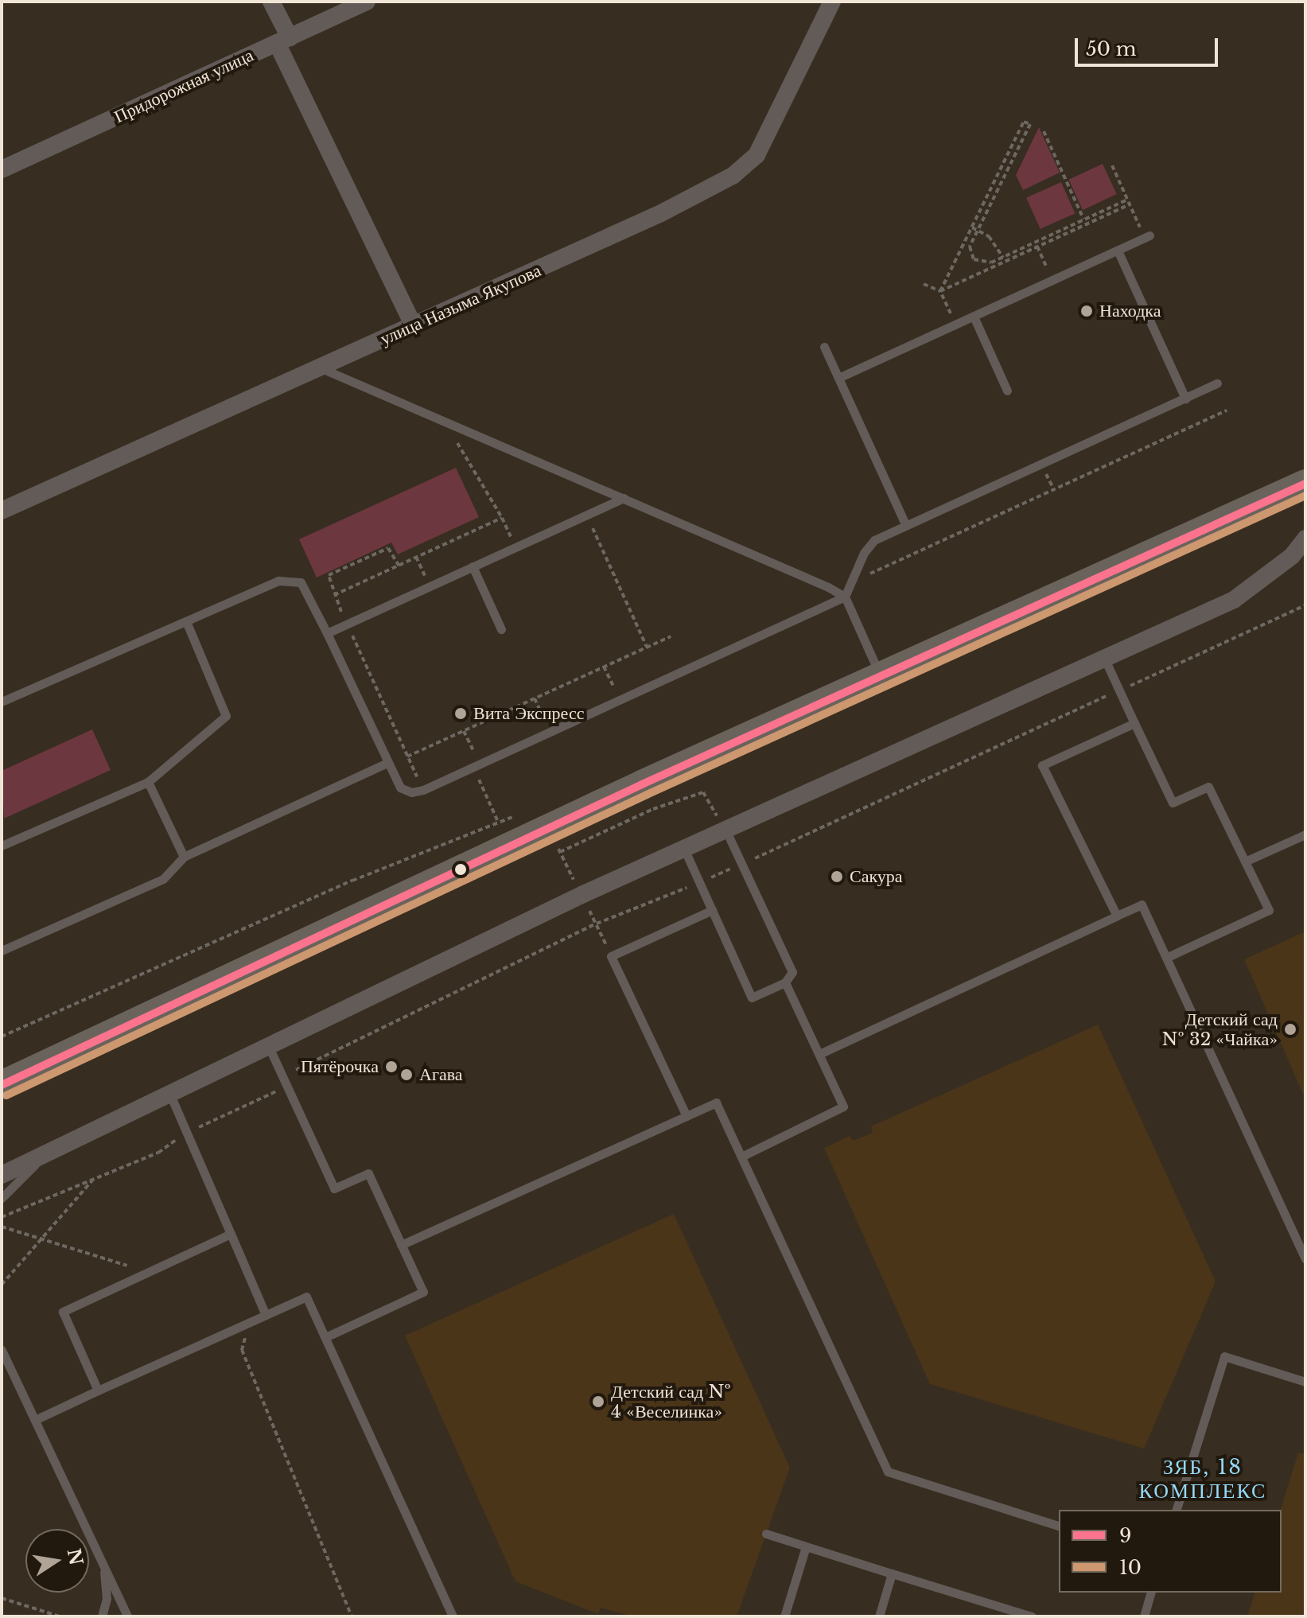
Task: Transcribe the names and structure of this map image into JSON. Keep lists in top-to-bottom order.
{
  "streets": {
    "street": ["Придорожная улица", "улица Назыма Якупова"]
  },
  "districts": ["ЗЯБ, 18 КОМПЛЕКС"],
  "places": [
    "Находка",
    "Вита Экспресс",
    "Сакура",
    "Детский сад № 32 «Чайка»",
    "Пятёрочка",
    "Агава",
    "Детский сад № 4 «Веселинка»"
  ],
  "lines": ["transit line 9", "transit line 10"],
  "legend": ["9", "10"],
  "scale_bar": "50 m",
  "north": "right"
}
